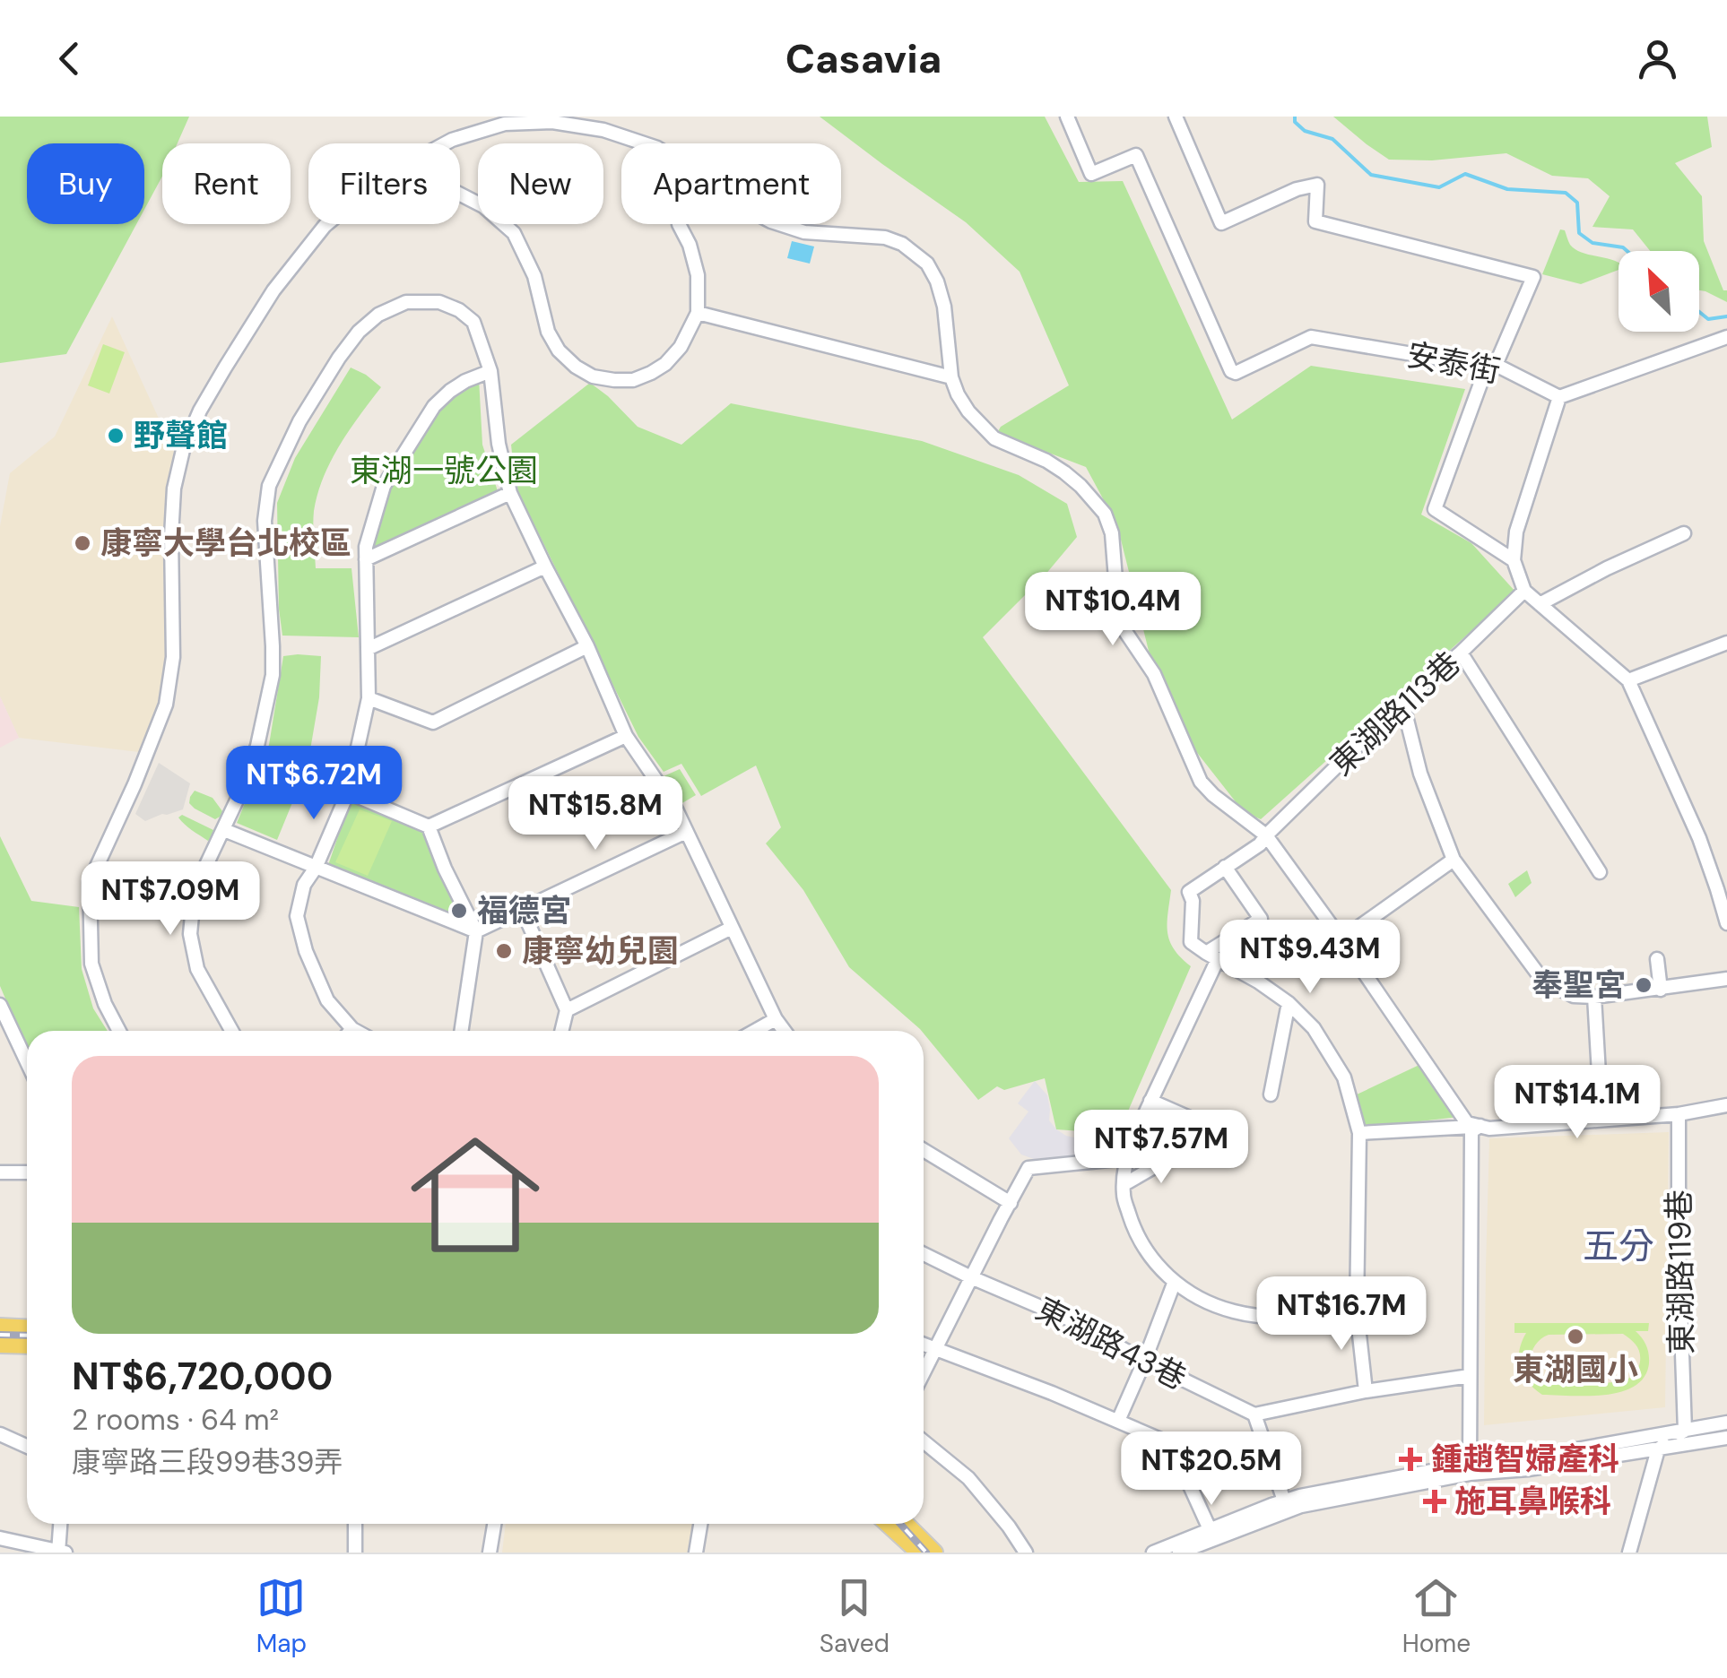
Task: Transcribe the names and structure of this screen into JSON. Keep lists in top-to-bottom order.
{
  "streets": {
    "street": [
      "安泰街",
      "東湖路113巷",
      "東湖路119巷",
      "東湖路43巷"
    ]
  },
  "districts": ["五分"],
  "parks": ["東湖一號公園"],
  "places": {
    "other": [
      "野聲館",
      "康寧大學台北校區",
      "福德宮",
      "康寧幼兒園",
      "奉聖宮",
      "東湖國小"
    ],
    "health": ["鍾趙智婦產科", "施耳鼻喉科"]
  },
  "north": "top left",
  "page": {
    "header": "Casavia",
    "chip": [
      "Buy",
      "Rent",
      "Filters",
      "New",
      "Apartment"
    ],
    "price": [
      "NT$10.4M",
      "NT$6.72M",
      "NT$15.8M",
      "NT$7.09M",
      "NT$9.43M",
      "NT$14.1M",
      "NT$7.57M",
      "NT$16.7M",
      "NT$20.5M"
    ],
    "list": [
      {
        "name": "NT$6,720,000",
        "note": "2 rooms · 64 m² · 康寧路三段99巷39弄"
      }
    ],
    "tabs": ["Map", "Saved", "Home"]
  }
}
